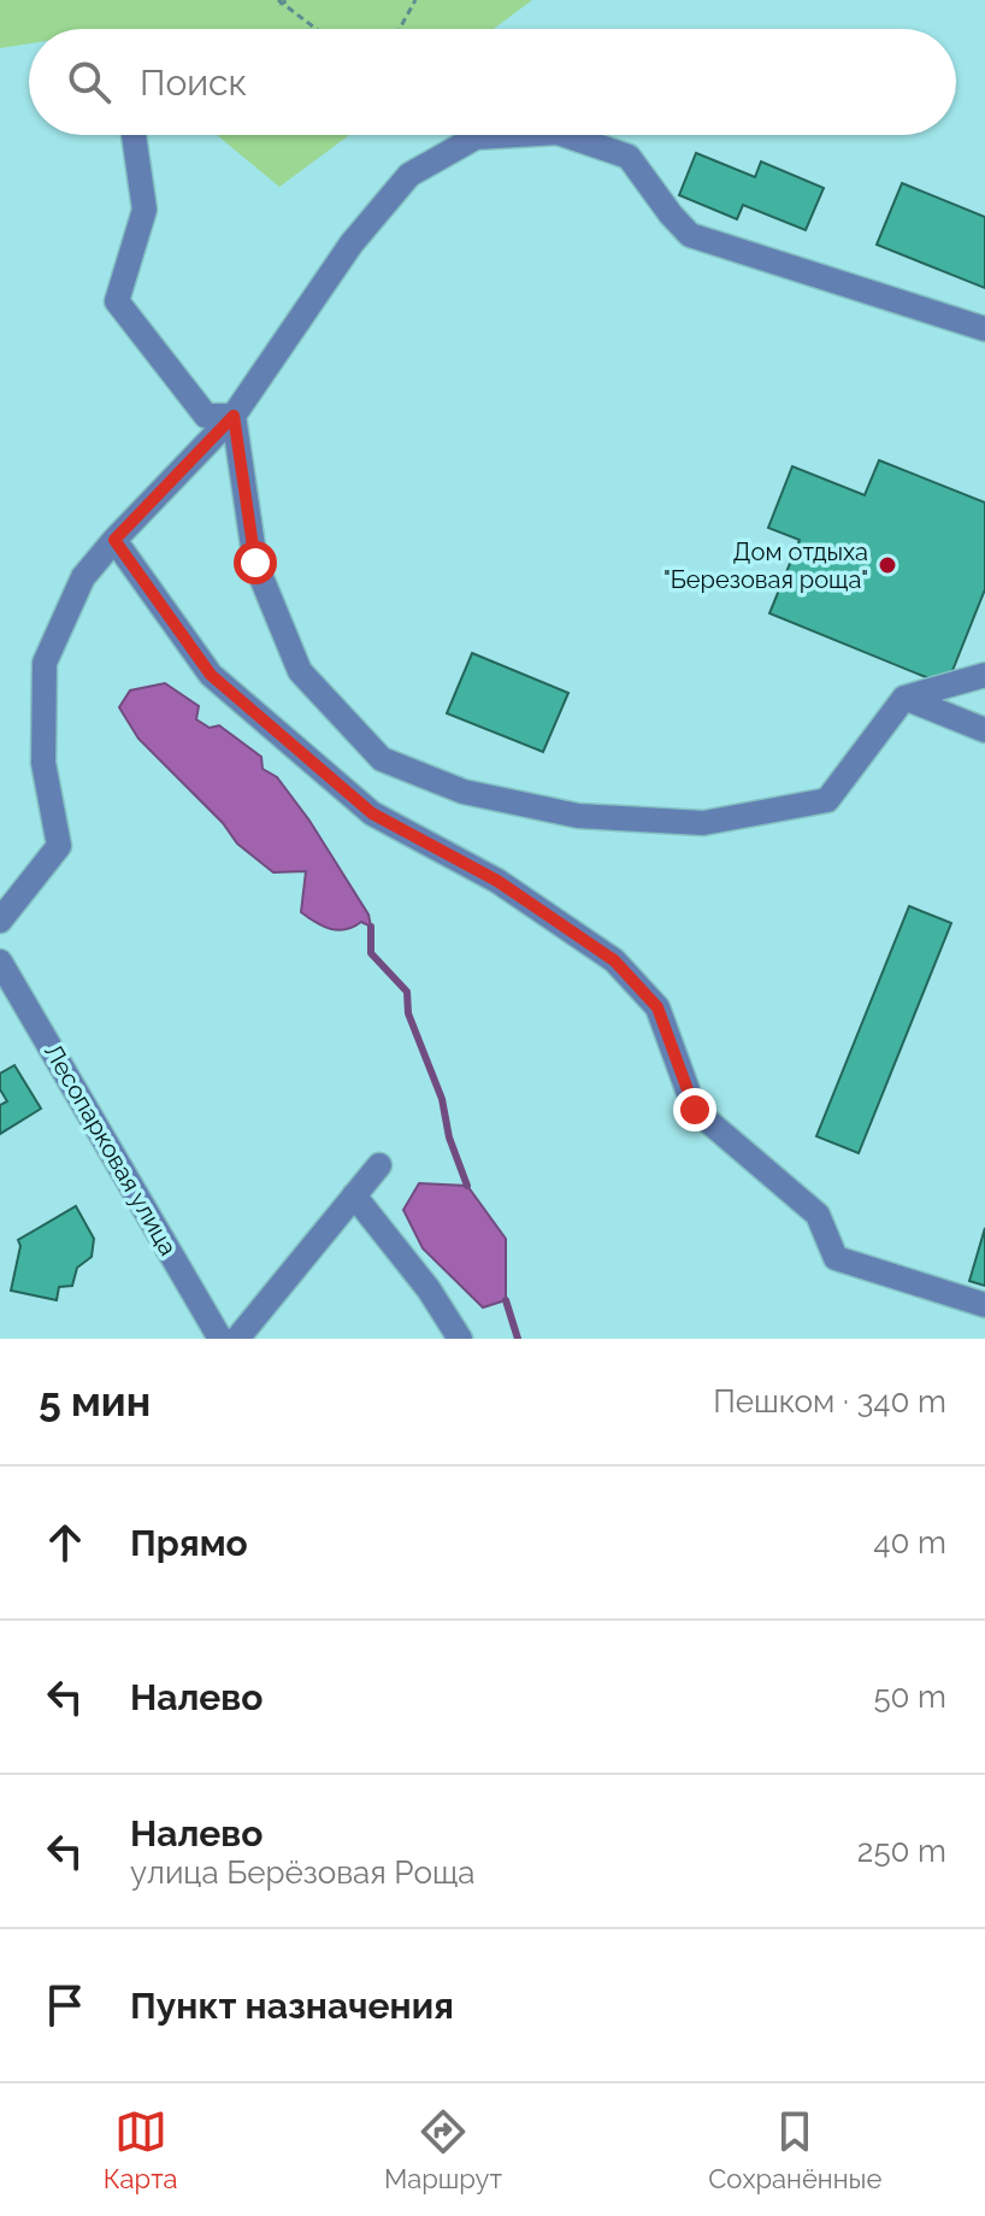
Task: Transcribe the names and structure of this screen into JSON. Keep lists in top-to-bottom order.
{
  "streets": {
    "street": ["Лесопарковая улица"]
  },
  "places": ["Дом отдыха \"Березовая роща\""],
  "page": {
    "search": "Поиск",
    "heading": ["5 мин", "Пешком · 340 m"],
    "list": [
      ["Прямо", "40 m"],
      ["Налево", "50 m"],
      ["Налево", "улица Берёзовая Роща", "250 m"],
      "Пункт назначения"
    ],
    "nav": ["Карта", "Маршрут", "Сохранённые"]
  }
}
